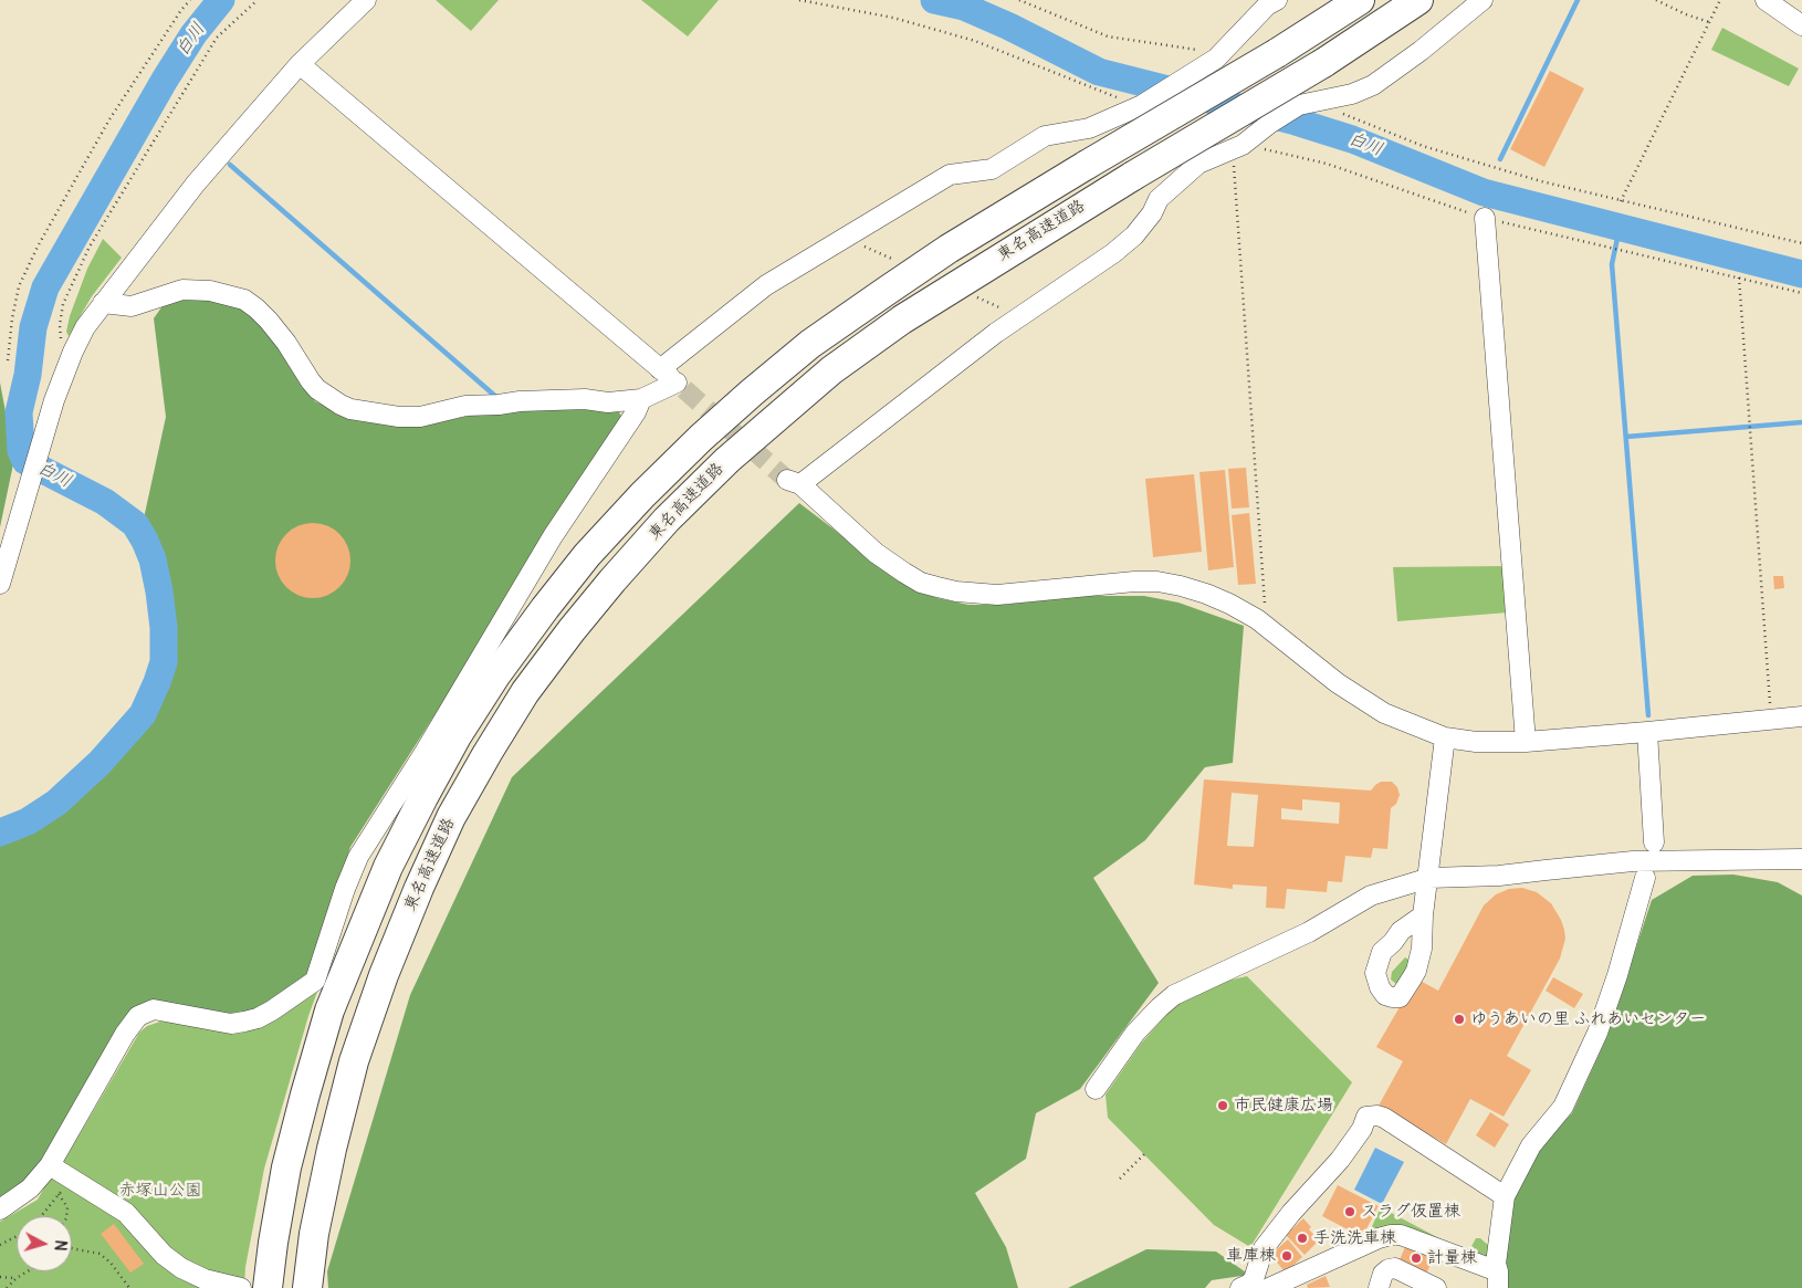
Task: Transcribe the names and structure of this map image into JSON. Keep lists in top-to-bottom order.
{
  "streets": {
    "highway": ["東名高速道路"]
  },
  "water": ["白川"],
  "parks": ["赤塚山公園"],
  "places": [
    "ゆうあいの里 ふれあいセンター",
    "市民健康広場",
    "スラグ仮置棟",
    "手洗洗車棟",
    "車庫棟",
    "計量棟"
  ],
  "north": "right"
}
